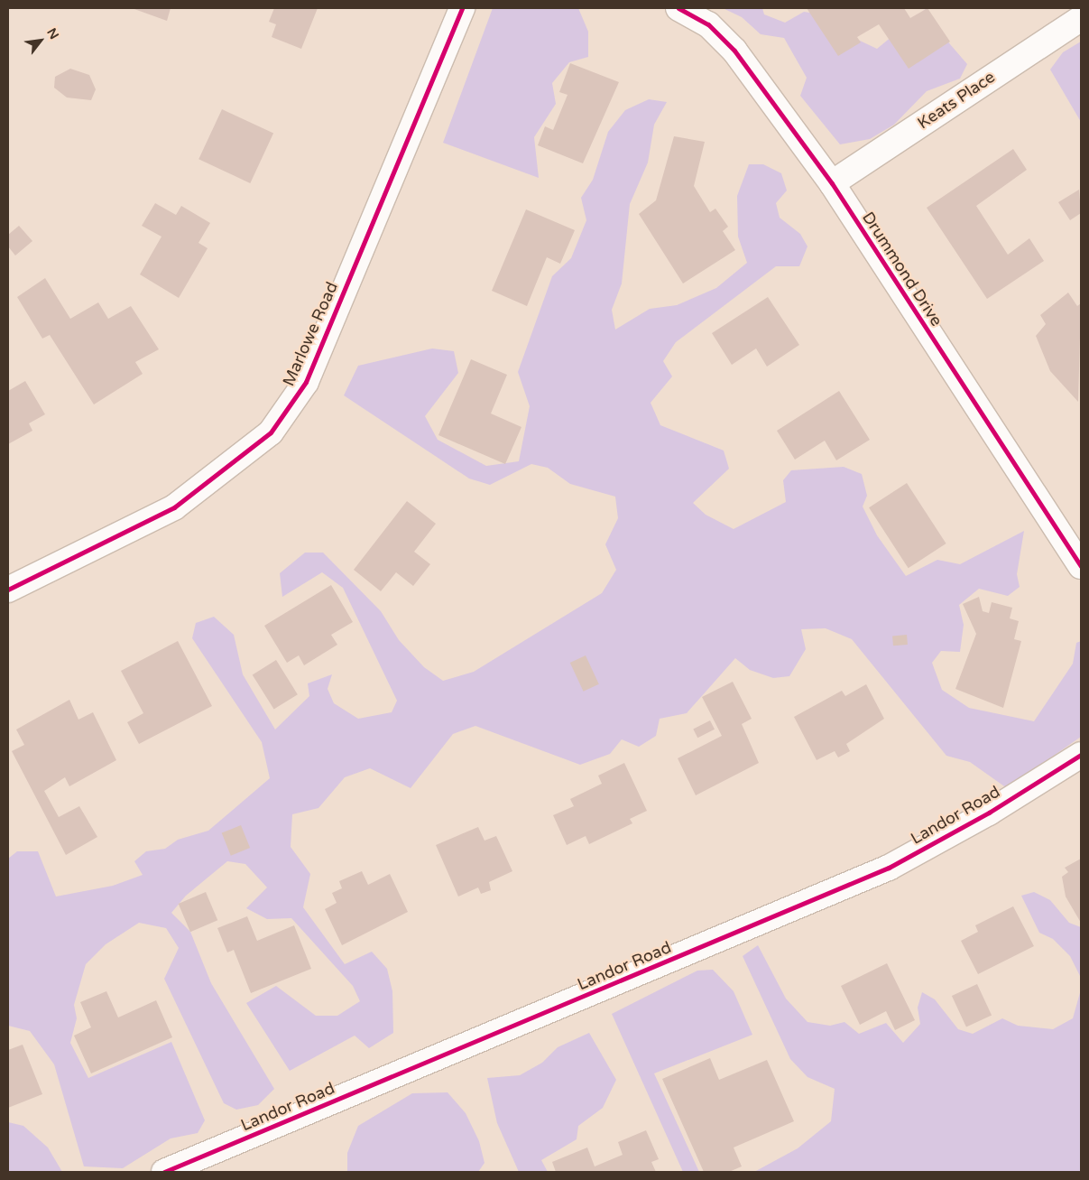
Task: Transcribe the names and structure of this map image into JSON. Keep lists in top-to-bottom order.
{
  "streets": {
    "street": [
      "Keats Place",
      "Drummond Drive",
      "Marlowe Road",
      "Landor Road"
    ]
  },
  "crossings": [
    ["Keats Place", "Drummond Drive"]
  ],
  "north": "top right"
}
